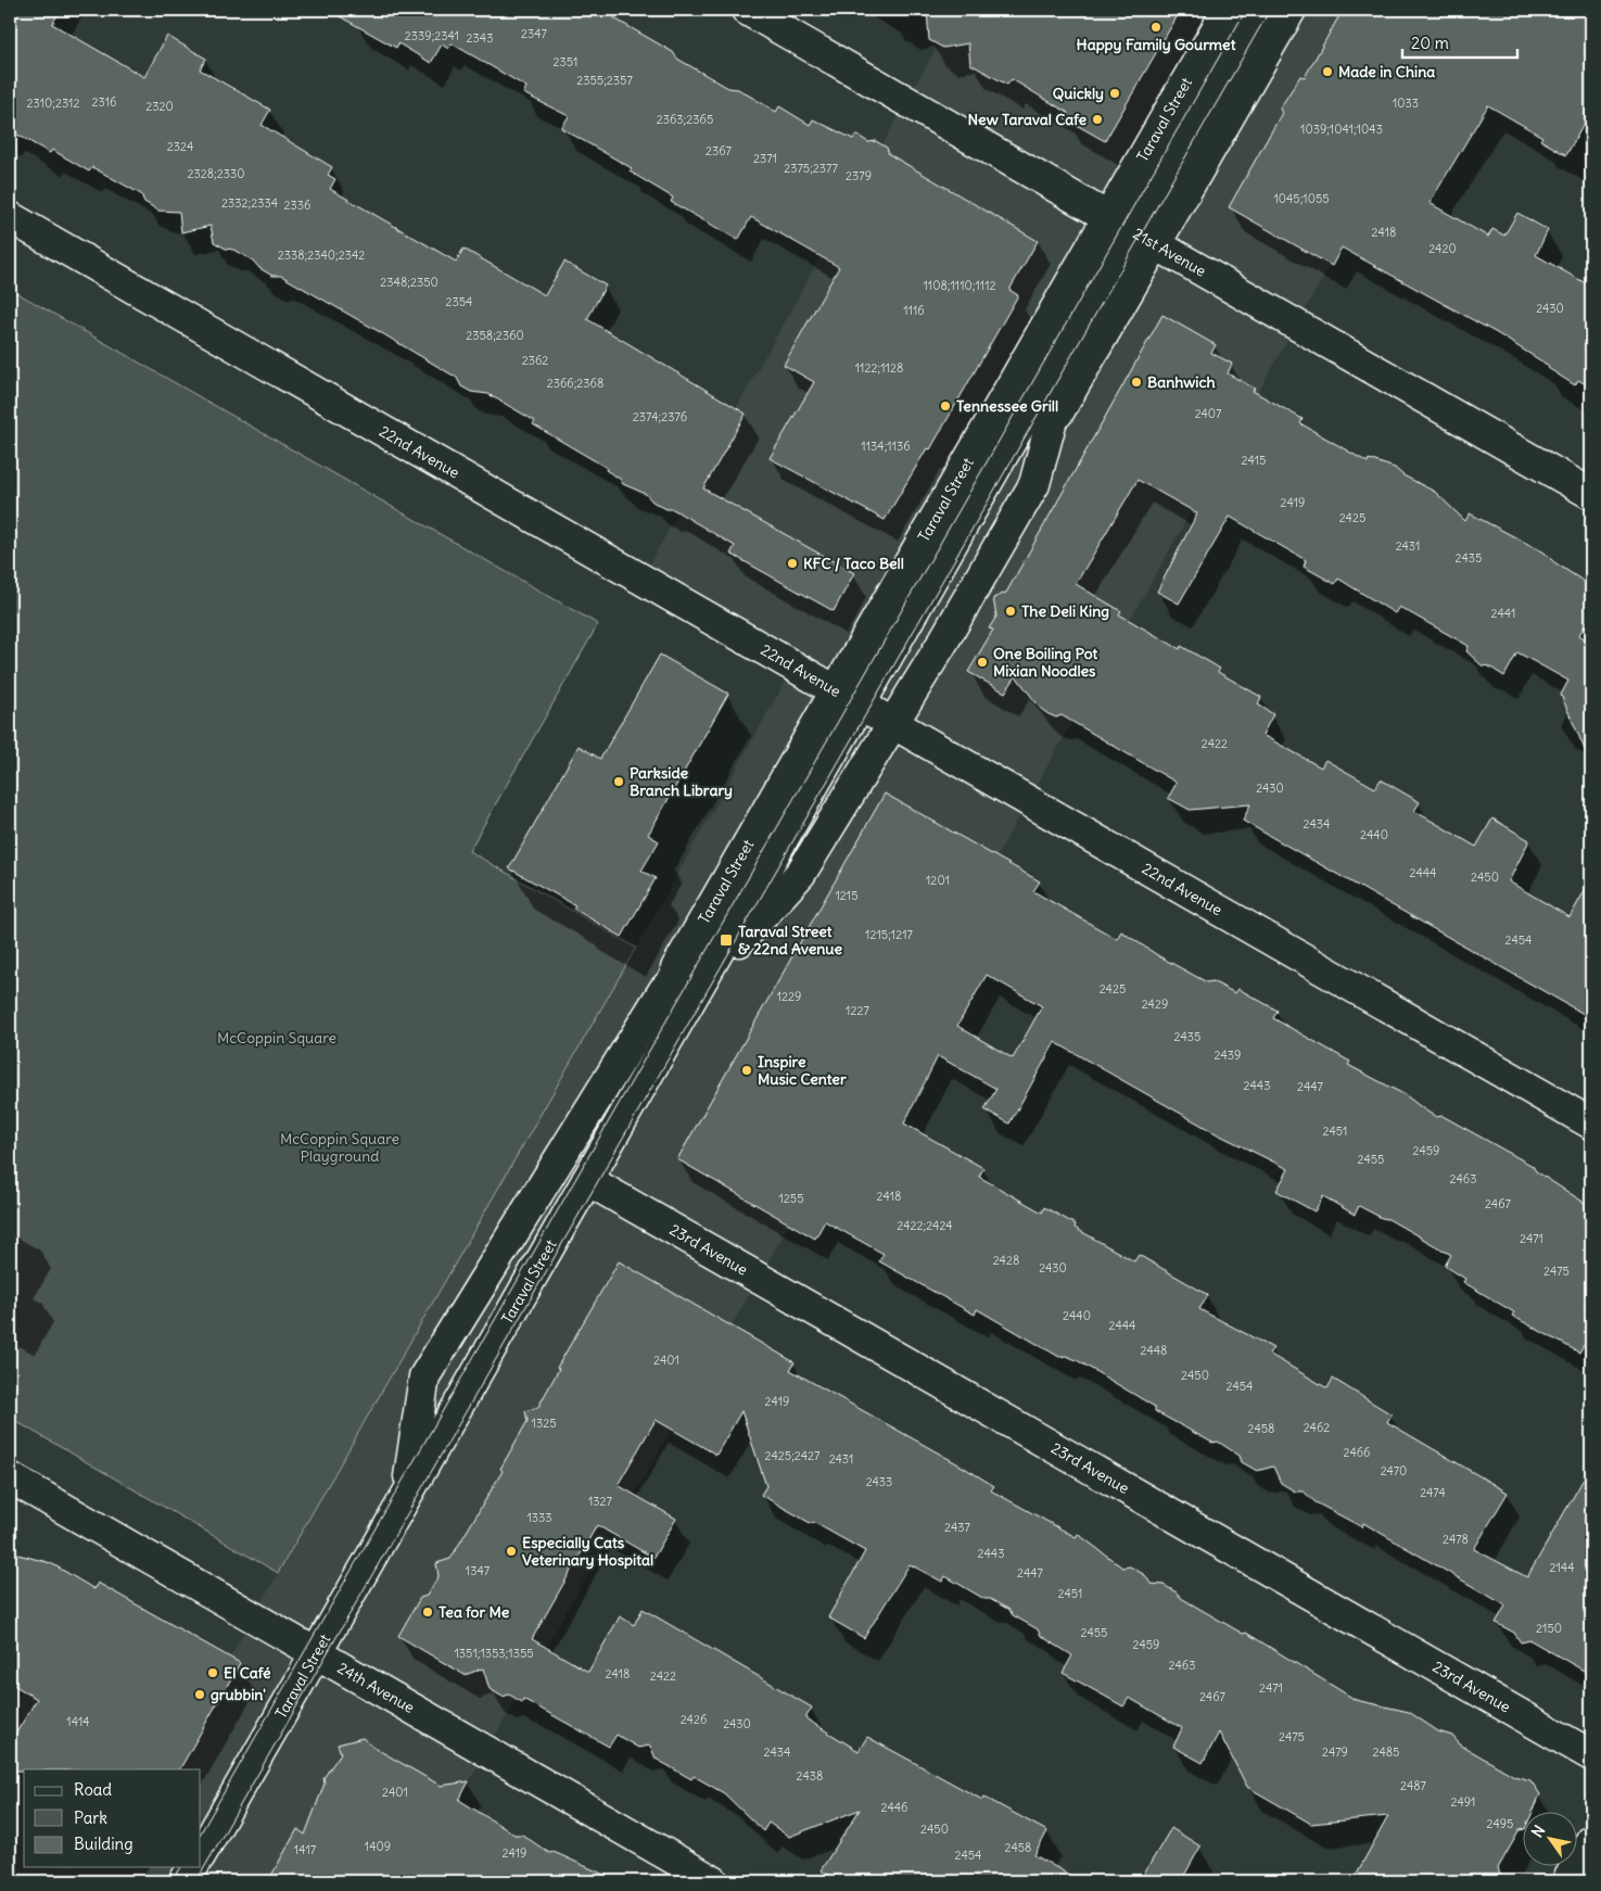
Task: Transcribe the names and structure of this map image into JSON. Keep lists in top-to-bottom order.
{
  "streets": {
    "street": [
      "Taraval Street",
      "21st Avenue",
      "22nd Avenue",
      "23rd Avenue",
      "24th Avenue"
    ]
  },
  "crossings": [
    ["Taraval Street", "21st Avenue"],
    ["Taraval Street", "22nd Avenue"],
    ["Taraval Street", "23rd Avenue"],
    ["Taraval Street", "24th Avenue"]
  ],
  "parks": ["McCoppin Square", "McCoppin Square Playground"],
  "places": {
    "other": [
      "Happy Family Gourmet",
      "Made in China",
      "Quickly",
      "New Taraval Cafe",
      "Banhwich",
      "Tennessee Grill",
      "KFC / Taco Bell",
      "The Deli King",
      "One Boiling Pot Mixian Noodles",
      "Parkside Branch Library",
      "Inspire Music Center",
      "Especially Cats Veterinary Hospital",
      "Tea for Me",
      "El Café",
      "grubbin'"
    ],
    "transit": ["Taraval Street & 22nd Avenue"]
  },
  "house_numbers": [
    "2347",
    "2339;2341",
    "2343",
    "2351",
    "2355;2357",
    "2316",
    "2310;2312",
    "1033",
    "2320",
    "2363;2365",
    "1039;1041;1043",
    "2324",
    "2367",
    "2371",
    "2375;2377",
    "2328;2330",
    "2379",
    "1045;1055",
    "2332;2334",
    "2336",
    "2418",
    "2420",
    "2338;2340;2342",
    "2348;2350",
    "1108;1110;1112",
    "2354",
    "2430",
    "1116",
    "2358;2360",
    "2362",
    "1122;1128",
    "2366;2368",
    "2407",
    "2374;2376",
    "1134;1136",
    "2415",
    "2419",
    "2425",
    "2431",
    "2435",
    "2441",
    "2422",
    "2430",
    "2434",
    "2440",
    "2444",
    "2450",
    "1201",
    "1215",
    "1215;1217",
    "2454",
    "2425",
    "1229",
    "2429",
    "1227",
    "2435",
    "2439",
    "2443",
    "2447",
    "2451",
    "2459",
    "2455",
    "2463",
    "2418",
    "1255",
    "2467",
    "2422;2424",
    "2471",
    "2428",
    "2430",
    "2475",
    "2440",
    "2444",
    "2448",
    "2401",
    "2450",
    "2454",
    "2419",
    "1325",
    "2462",
    "2458",
    "2466",
    "2425;2427",
    "2431",
    "2470",
    "2433",
    "2474",
    "1327",
    "1333",
    "2437",
    "2478",
    "2443",
    "2144",
    "1347",
    "2447",
    "2451",
    "2150",
    "2455",
    "2459",
    "1351;1353;1355",
    "2463",
    "2418",
    "2422",
    "2471",
    "2467",
    "2426",
    "1414",
    "2430",
    "2475",
    "2434",
    "2479",
    "2485",
    "2438",
    "2487",
    "2401",
    "2491",
    "2446",
    "2495",
    "2450",
    "1409",
    "2458",
    "1417",
    "2419",
    "2454"
  ],
  "legend": ["Road", "Park", "Building"],
  "scale_bar": "20 m",
  "north": "top left"
}
